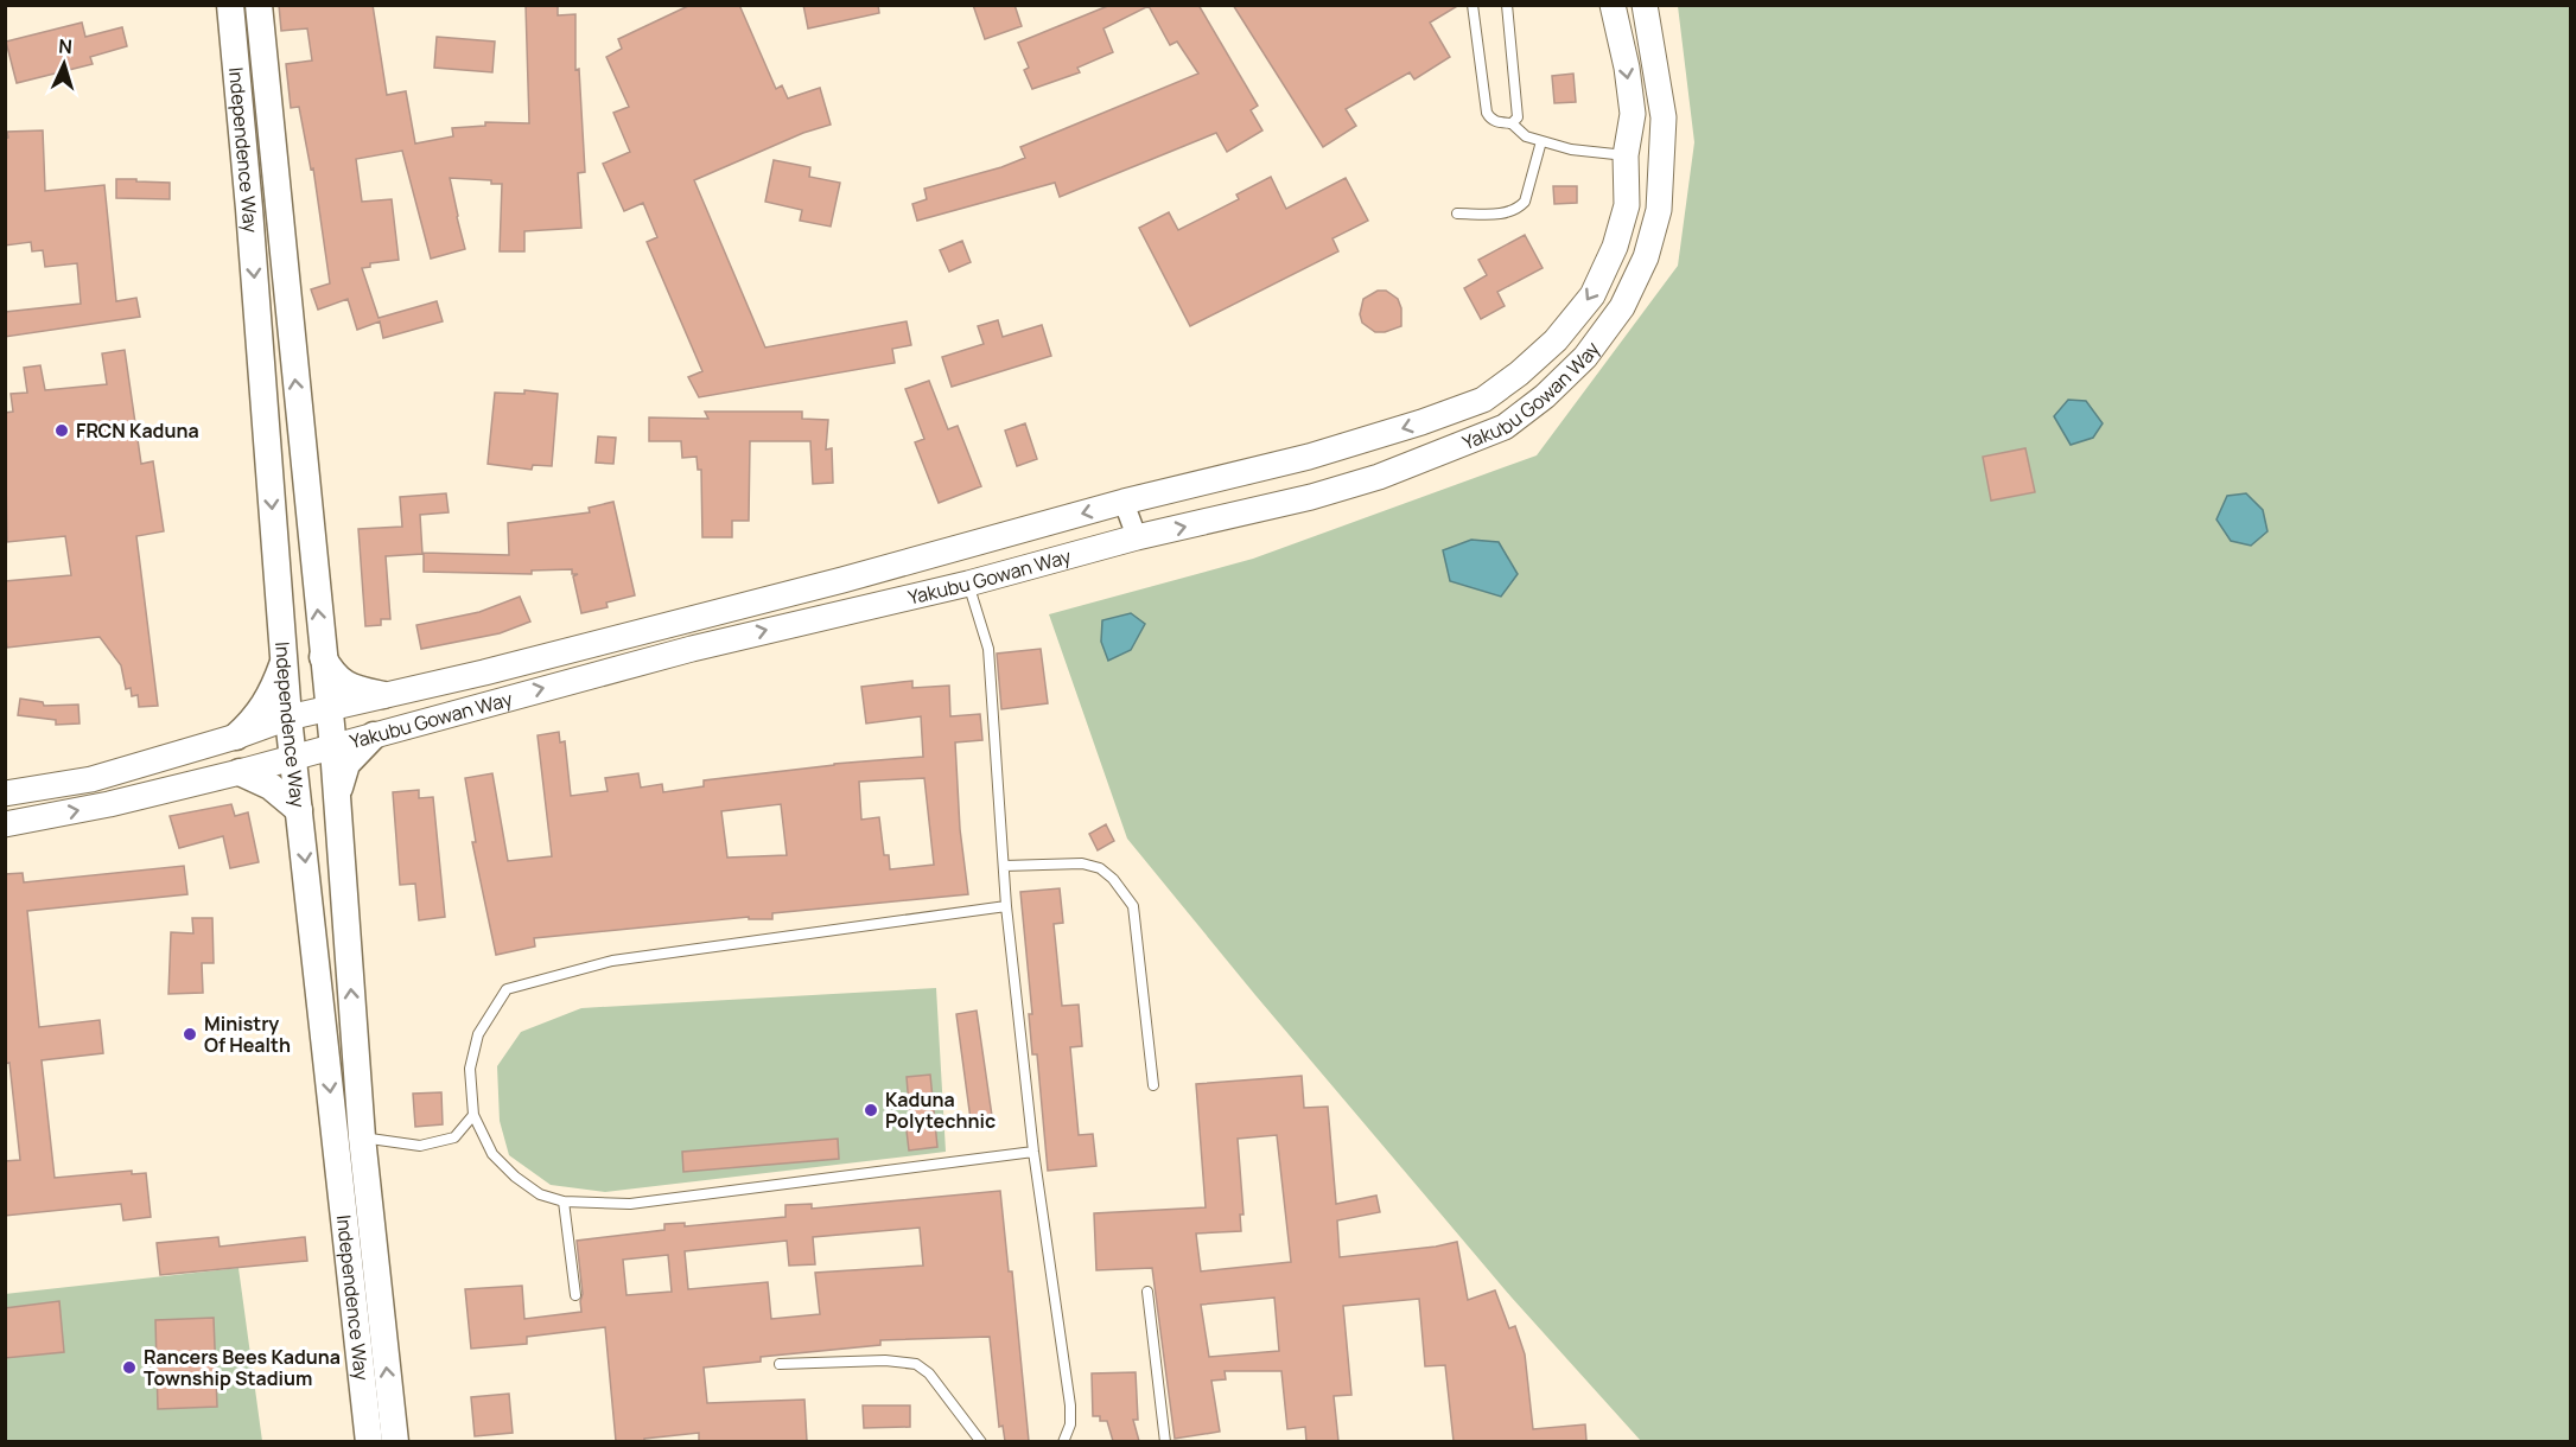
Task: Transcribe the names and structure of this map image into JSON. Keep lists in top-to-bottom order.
{
  "streets": {
    "main road": ["Independence Way"],
    "street": ["Yakubu Gowan Way"]
  },
  "crossings": [
    ["Independence Way", "Yakubu Gowan Way"]
  ],
  "places": [
    "FRCN Kaduna",
    "Ministry Of Health",
    "Kaduna Polytechnic",
    "Rancers Bees Kaduna Township Stadium"
  ],
  "north": "top"
}
